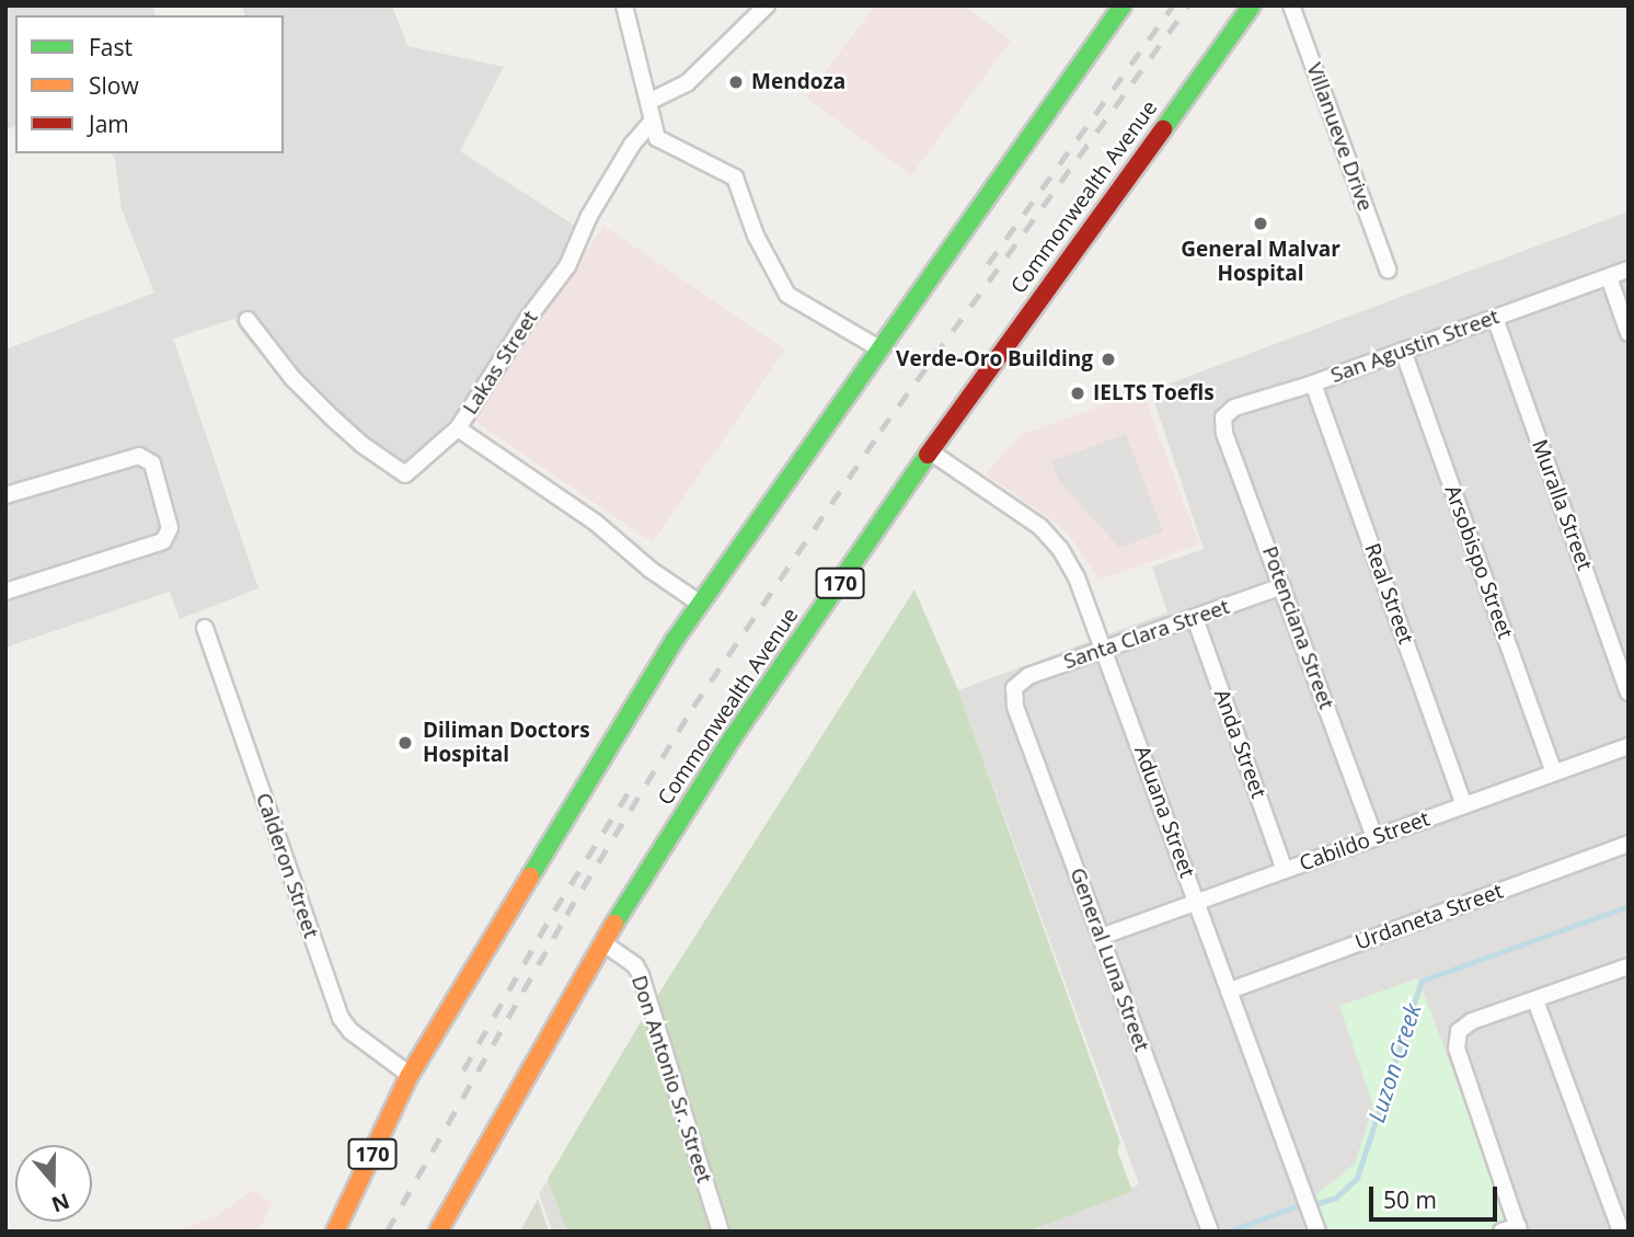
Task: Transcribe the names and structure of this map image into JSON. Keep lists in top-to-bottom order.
{
  "streets": {
    "main road": ["Commonwealth Avenue", "170"],
    "street": [
      "Villanueve Drive",
      "San Agustin Street",
      "Lakas Street",
      "Muralla Street",
      "Arsobispo Street",
      "Real Street",
      "Potenciana Street",
      "Santa Clara Street",
      "Anda Street",
      "Aduana Street",
      "Cabildo Street",
      "Calderon Street",
      "Urdaneta Street",
      "General Luna Street",
      "Don Antonio Sr. Street"
    ]
  },
  "crossings": [
    ["Commonwealth Avenue", "Aduana Street"],
    ["Commonwealth Avenue", "Don Antonio Sr. Street"],
    ["San Agustin Street", "Muralla Street"],
    ["San Agustin Street", "Arsobispo Street"],
    ["San Agustin Street", "Real Street"],
    ["San Agustin Street", "Potenciana Street"],
    ["Lakas Street", "170"],
    ["Arsobispo Street", "Cabildo Street"],
    ["170", "Calderon Street"],
    ["Real Street", "Cabildo Street"],
    ["Potenciana Street", "Santa Clara Street"],
    ["Potenciana Street", "Cabildo Street"],
    ["Santa Clara Street", "Anda Street"],
    ["Santa Clara Street", "Aduana Street"],
    ["Santa Clara Street", "General Luna Street"],
    ["Anda Street", "Cabildo Street"],
    ["Aduana Street", "Cabildo Street"],
    ["Aduana Street", "Urdaneta Street"],
    ["Cabildo Street", "General Luna Street"]
  ],
  "water": ["Luzon Creek"],
  "places": [
    "Mendoza",
    "General Malvar Hospital",
    "Verde-Oro Building",
    "IELTS Toefls",
    "Diliman Doctors Hospital"
  ],
  "legend": ["Fast", "Slow", "Jam"],
  "scale_bar": "50 m",
  "north": "bottom"
}
